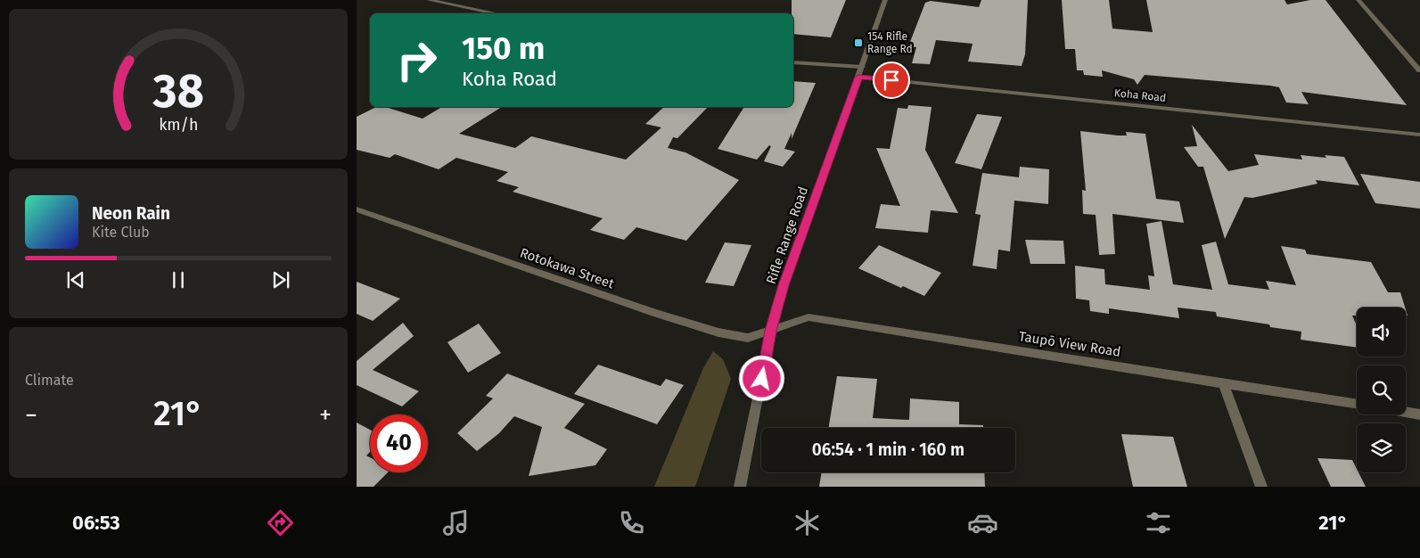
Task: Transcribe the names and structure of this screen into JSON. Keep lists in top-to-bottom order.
{
  "streets": {
    "street": [
      "Koha Road",
      "Rifle Range Road",
      "Rotokawa Street",
      "Taupō View Road"
    ]
  },
  "crossings": [
    ["Koha Road", "Rifle Range Road"],
    ["Rifle Range Road", "Rotokawa Street"],
    ["Rifle Range Road", "Taupō View Road"],
    ["Rotokawa Street", "Taupō View Road"]
  ],
  "places": {
    "transit": ["154 Rifle Range Rd"]
  },
  "page": {
    "turn": ["150 m", "Koha Road"],
    "song": ["Neon Rain", "Kite Club"],
    "tile": "Climate",
    "heat": ["−", "21°", "+"],
    "limit": "40",
    "trip": "06:54 · 1 min · 160 m",
    "tabs": ["06:53", "21°"],
    "gauge": ["38", "km/h"]
  }
}
